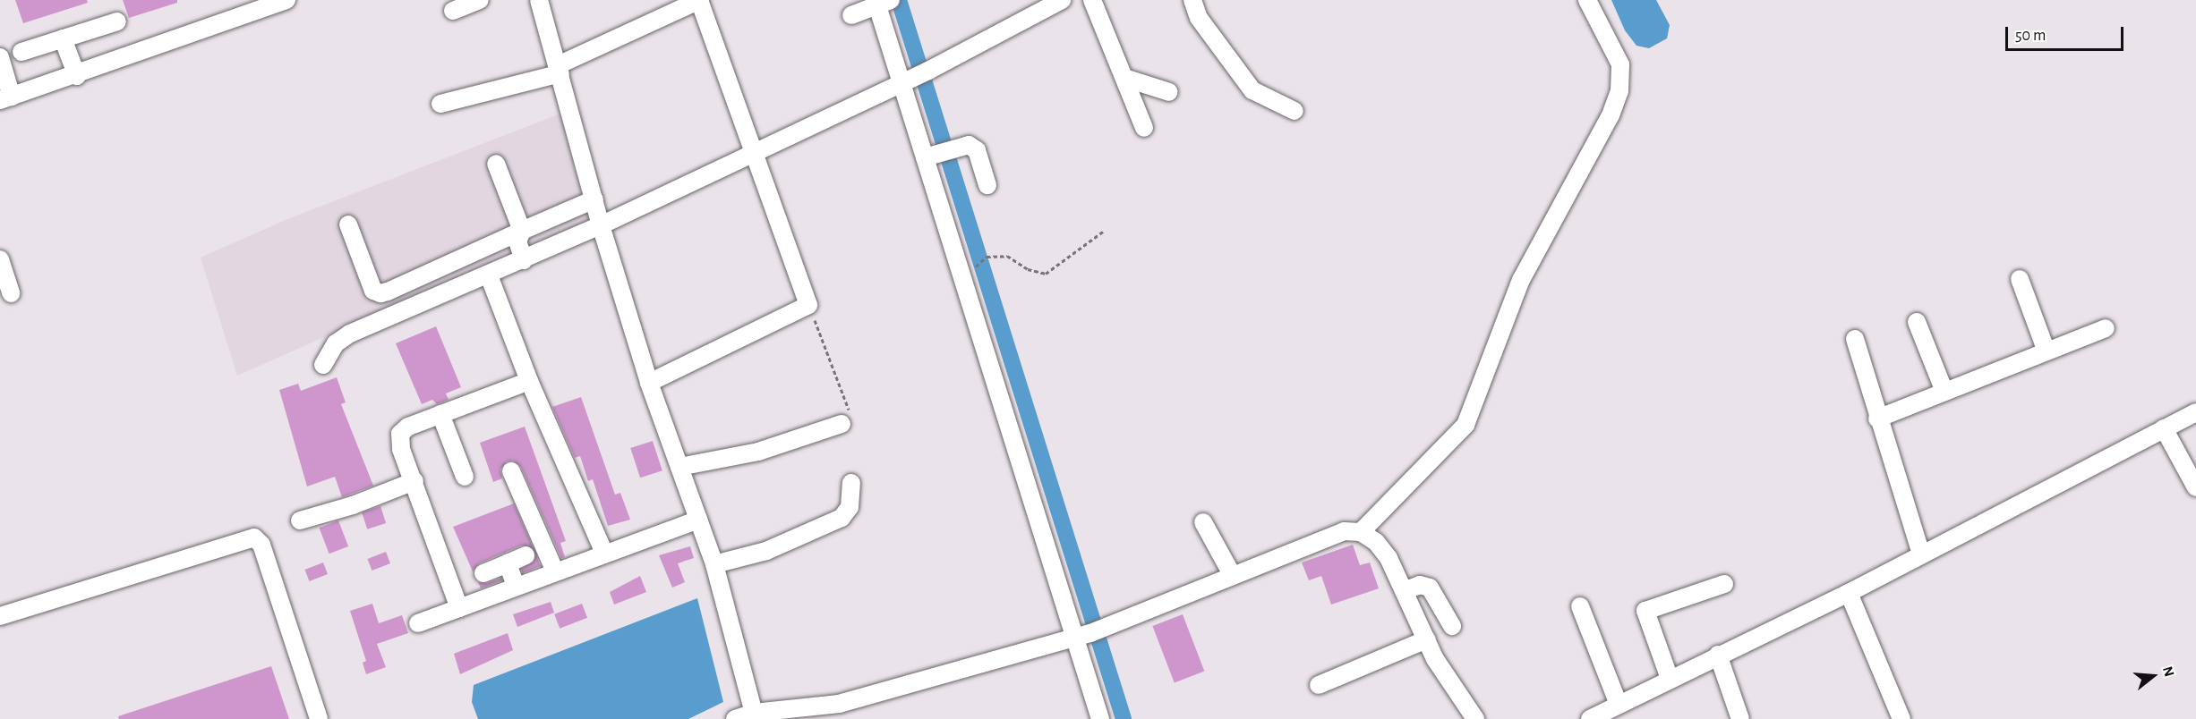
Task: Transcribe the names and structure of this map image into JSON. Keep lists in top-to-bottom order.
{
  "scale_bar": "50 m",
  "north": "right"
}
